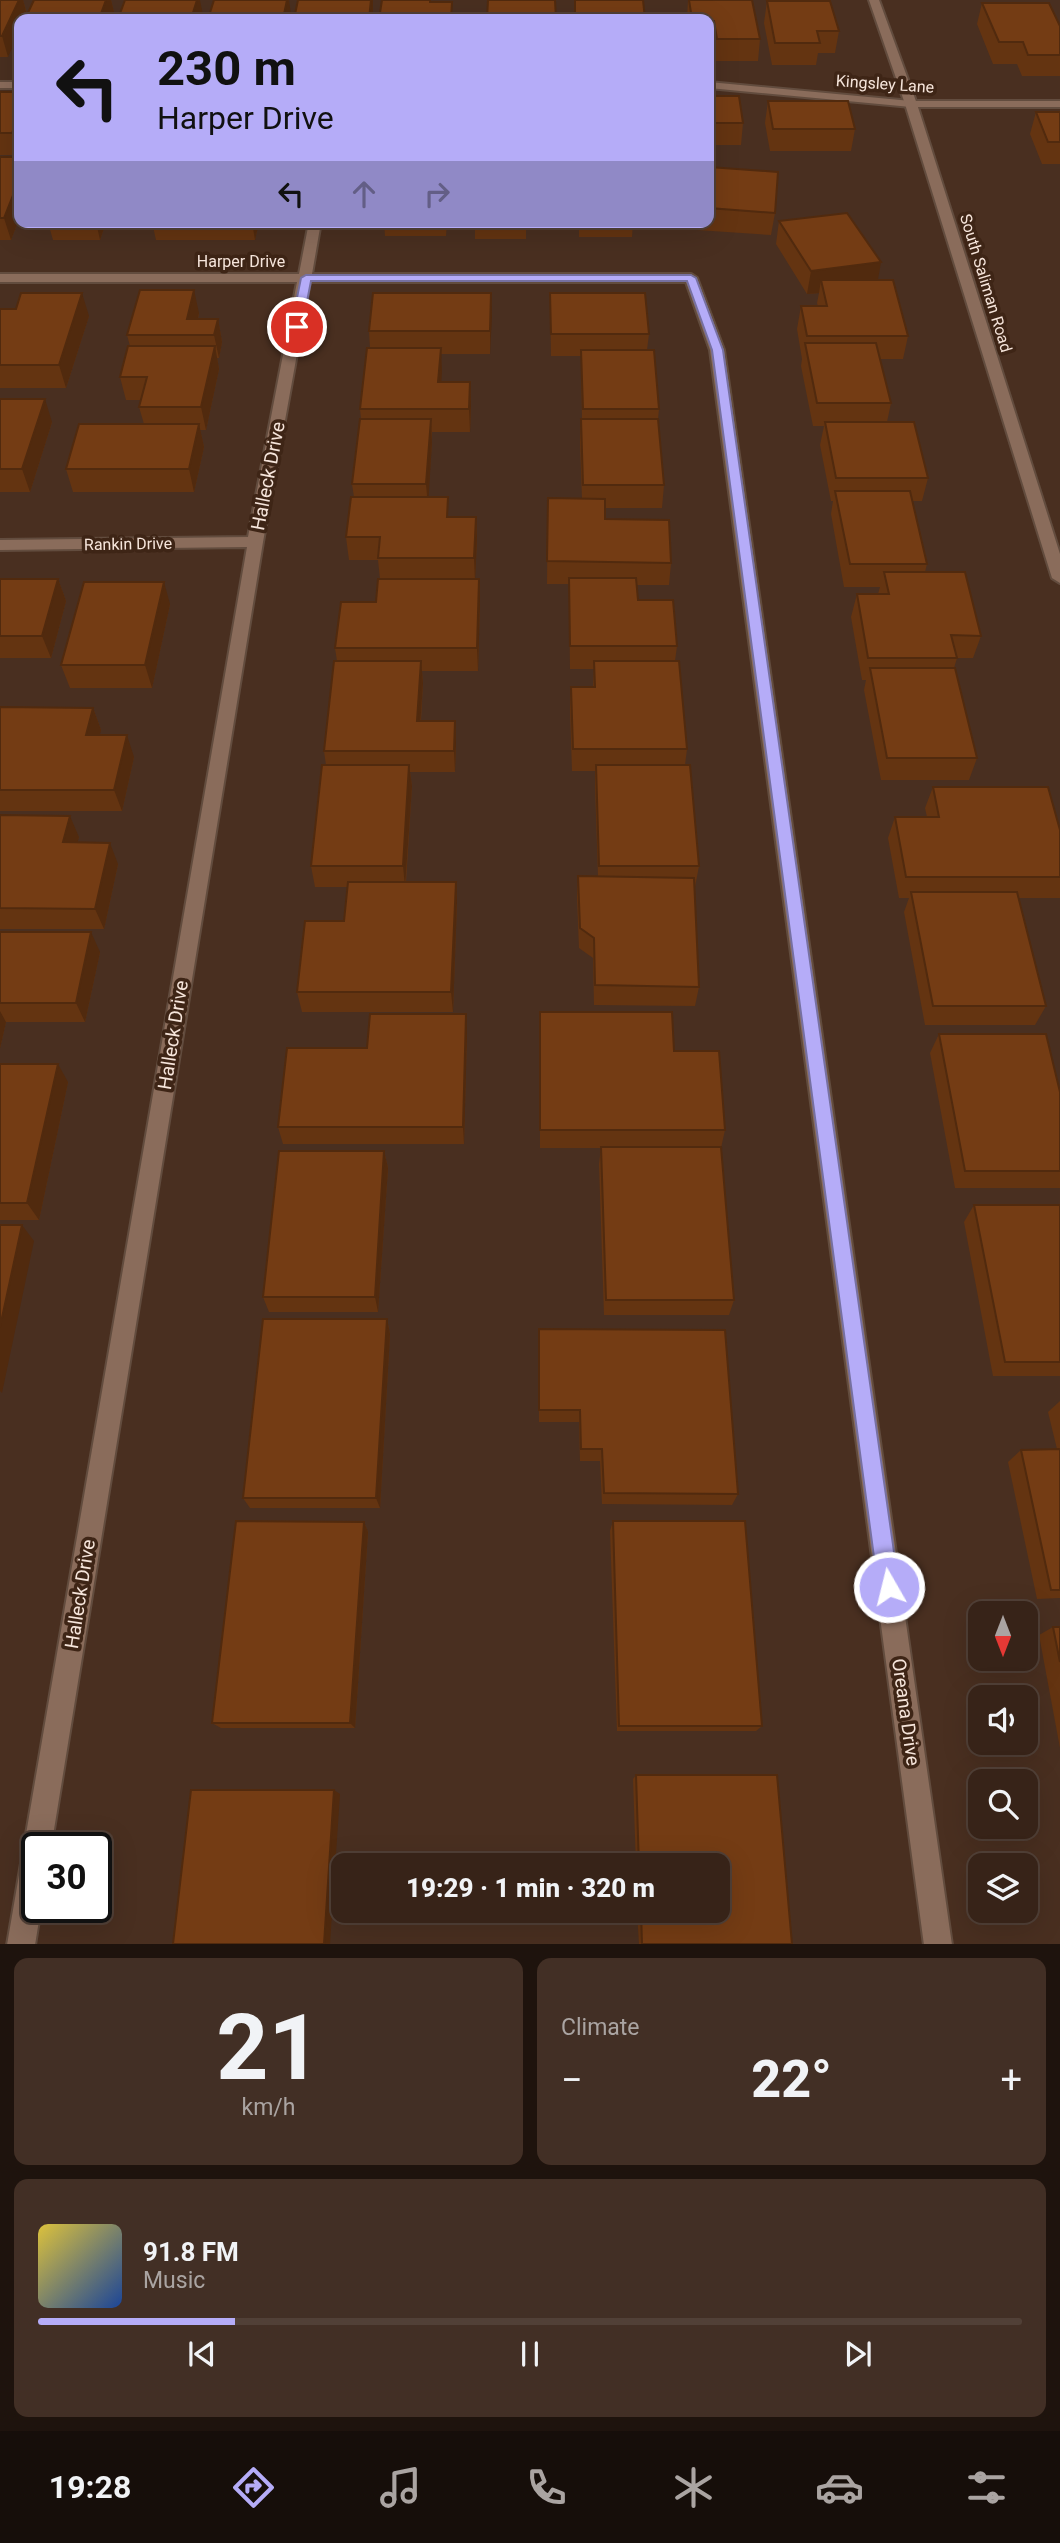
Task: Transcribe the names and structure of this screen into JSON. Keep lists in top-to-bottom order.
{
  "streets": {
    "street": [
      "Kingsley Lane",
      "Harper Drive",
      "South Saliman Road",
      "Halleck Drive",
      "Rankin Drive",
      "Oreana Drive"
    ]
  },
  "crossings": [
    ["Kingsley Lane", "South Saliman Road"],
    ["Harper Drive", "Halleck Drive"],
    ["Harper Drive", "Oreana Drive"],
    ["Halleck Drive", "Rankin Drive"]
  ],
  "north": "bottom",
  "page": {
    "turn": ["230 m", "Harper Drive"],
    "limit": "30",
    "trip": "19:29 · 1 min · 320 m",
    "tile": [
      ["21", "km/h"],
      "Climate"
    ],
    "heat": ["−", "22°", "+"],
    "song": ["91.8 FM", "Music"],
    "tabs": "19:28"
  }
}
